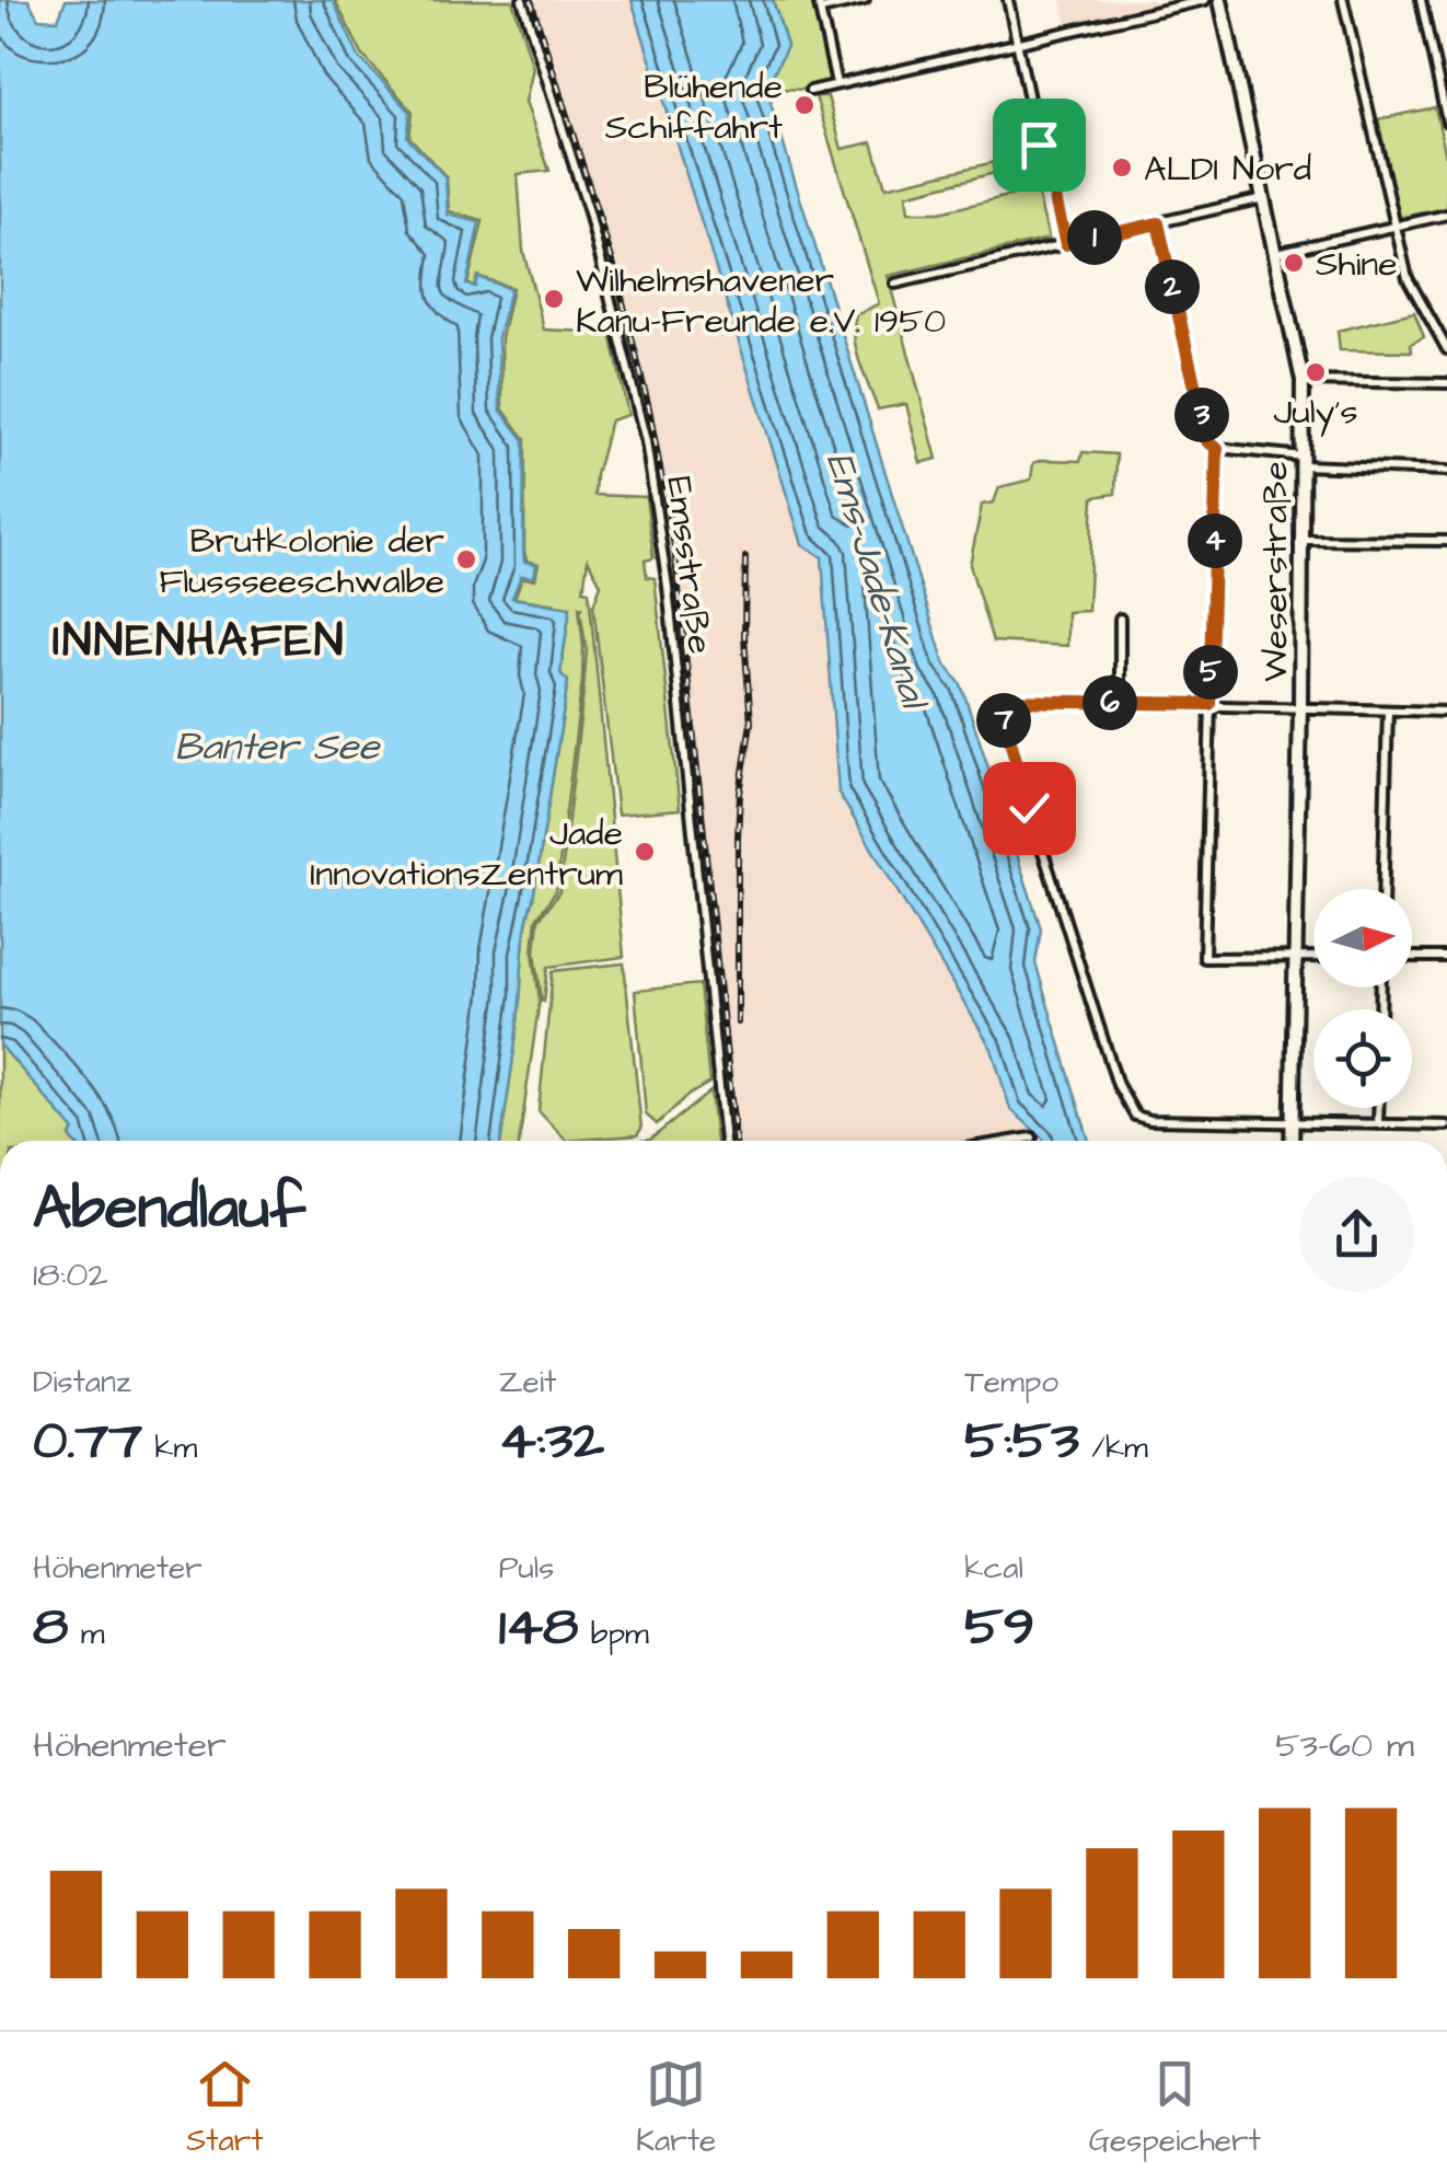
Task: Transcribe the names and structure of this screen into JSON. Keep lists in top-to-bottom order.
{
  "streets": {
    "street": ["Emsstraße", "Weserstraße"]
  },
  "districts": ["INNENHAFEN"],
  "water": ["Ems-Jade-Kanal", "Banter See"],
  "places": [
    "Blühende Schiffahrt",
    "ALDI Nord",
    "Shine",
    "Wilhelmshavener Kanu-Freunde e.V. 1950",
    "July's",
    "Brutkolonie der Flussseeschwalbe",
    "Jade InnovationsZentrum"
  ],
  "north": "right",
  "page": {
    "pins": [
      "1",
      "2",
      "3",
      "4",
      "5",
      "6",
      "7"
    ],
    "heading": ["Abendlauf", "18:02"],
    "stats": [
      ["Distanz", "0.77 km"],
      ["Zeit", "4:32"],
      ["Tempo", "5:53 /km"],
      ["Höhenmeter", "8 m"],
      ["Puls", "148 bpm"],
      ["kcal", "59"]
    ],
    "chart": ["Höhenmeter", "53–60 m"],
    "tabs": ["Start", "Karte", "Gespeichert"]
  }
}
